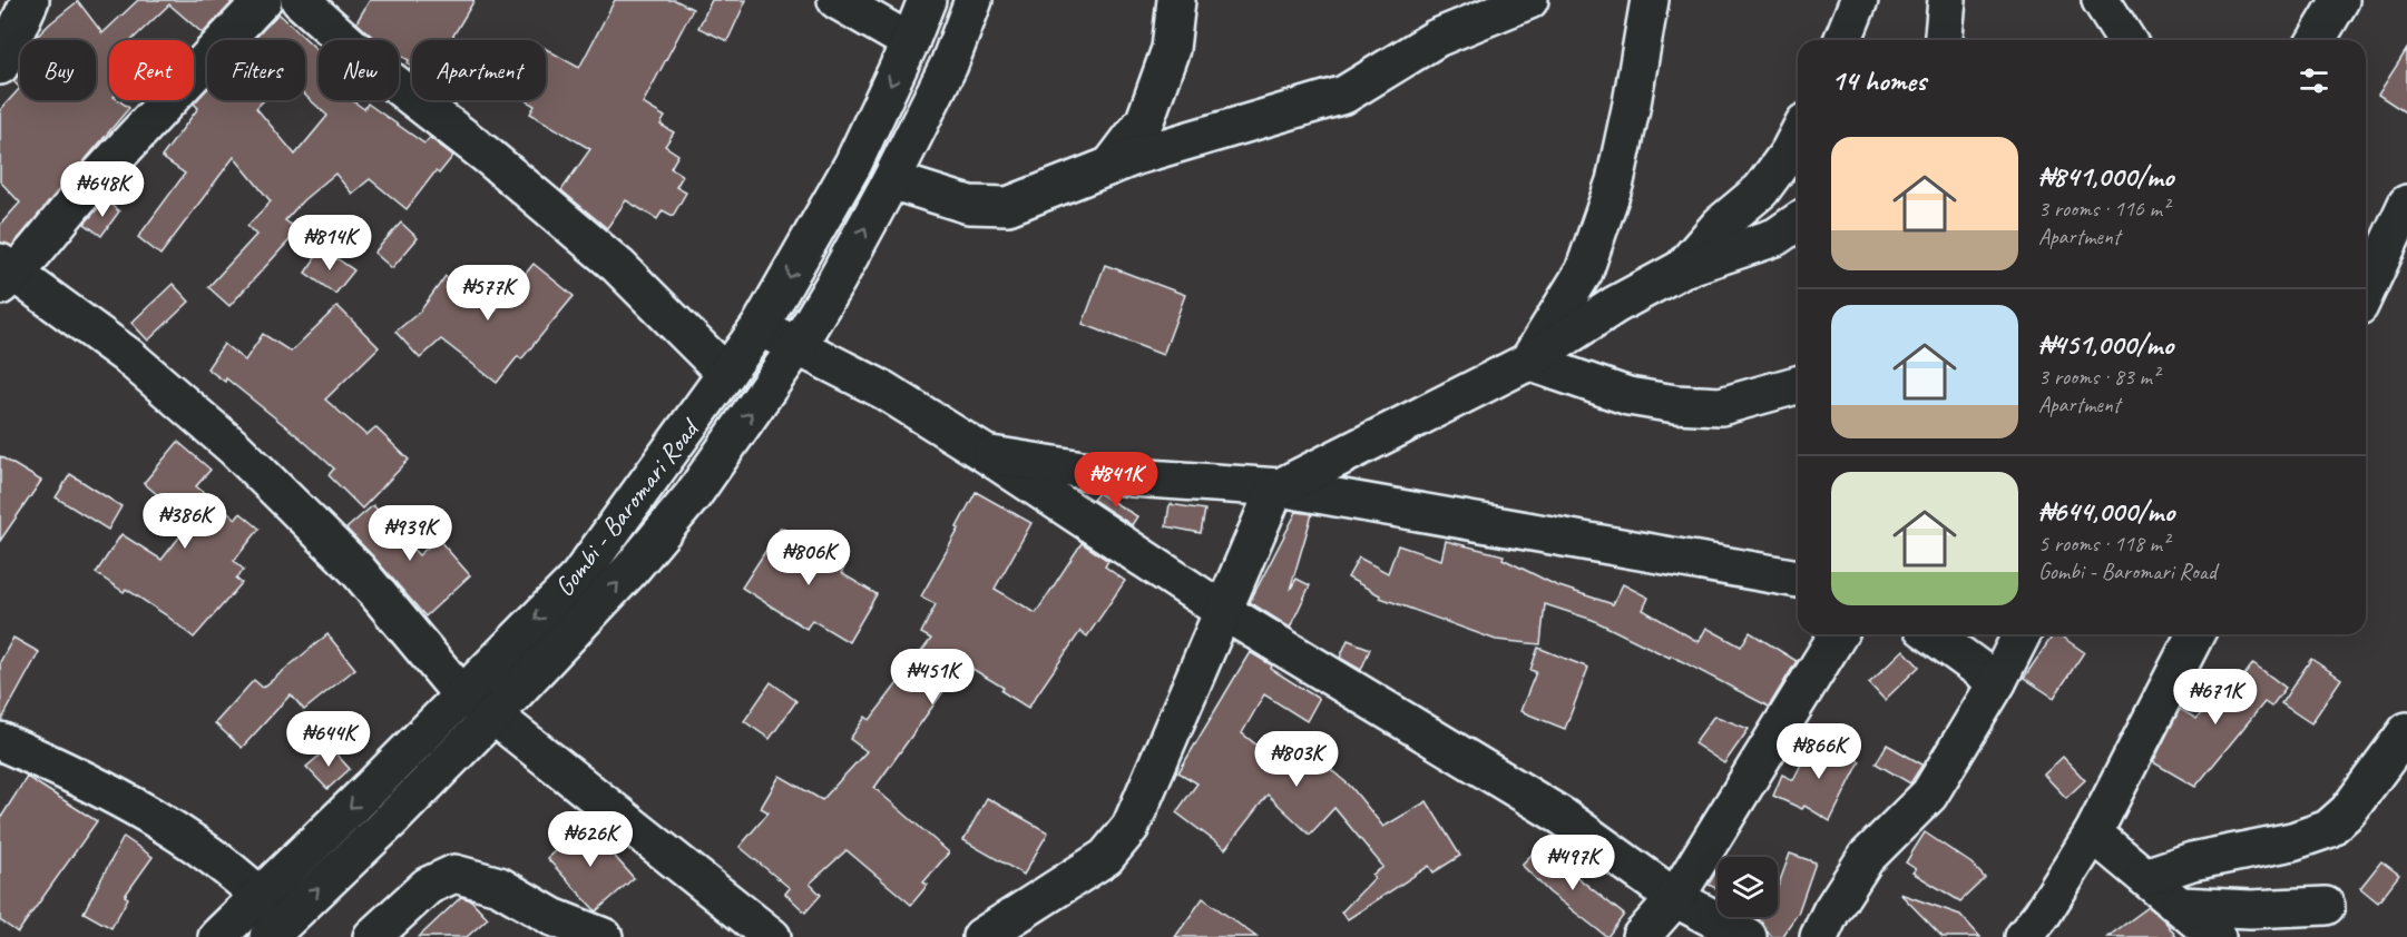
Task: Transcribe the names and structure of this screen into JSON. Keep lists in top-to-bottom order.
{
  "streets": {
    "street": ["Gombi - Baromari Road"]
  },
  "page": {
    "chip": [
      "Buy",
      "Rent",
      "Filters",
      "New",
      "Apartment"
    ],
    "heading": "14 homes",
    "list": [
      {
        "name": "₦841,000/mo",
        "note": "3 rooms · 116 m² · Apartment"
      },
      {
        "name": "₦451,000/mo",
        "note": "3 rooms · 83 m² · Apartment"
      },
      {
        "name": "₦644,000/mo",
        "note": "5 rooms · 118 m² · Gombi - Baromari Road"
      }
    ],
    "price": [
      "₦648K",
      "₦814K",
      "₦577K",
      "₦841K",
      "₦386K",
      "₦939K",
      "₦806K",
      "₦451K",
      "₦671K",
      "₦644K",
      "₦866K",
      "₦803K",
      "₦626K",
      "₦497K"
    ]
  }
}
